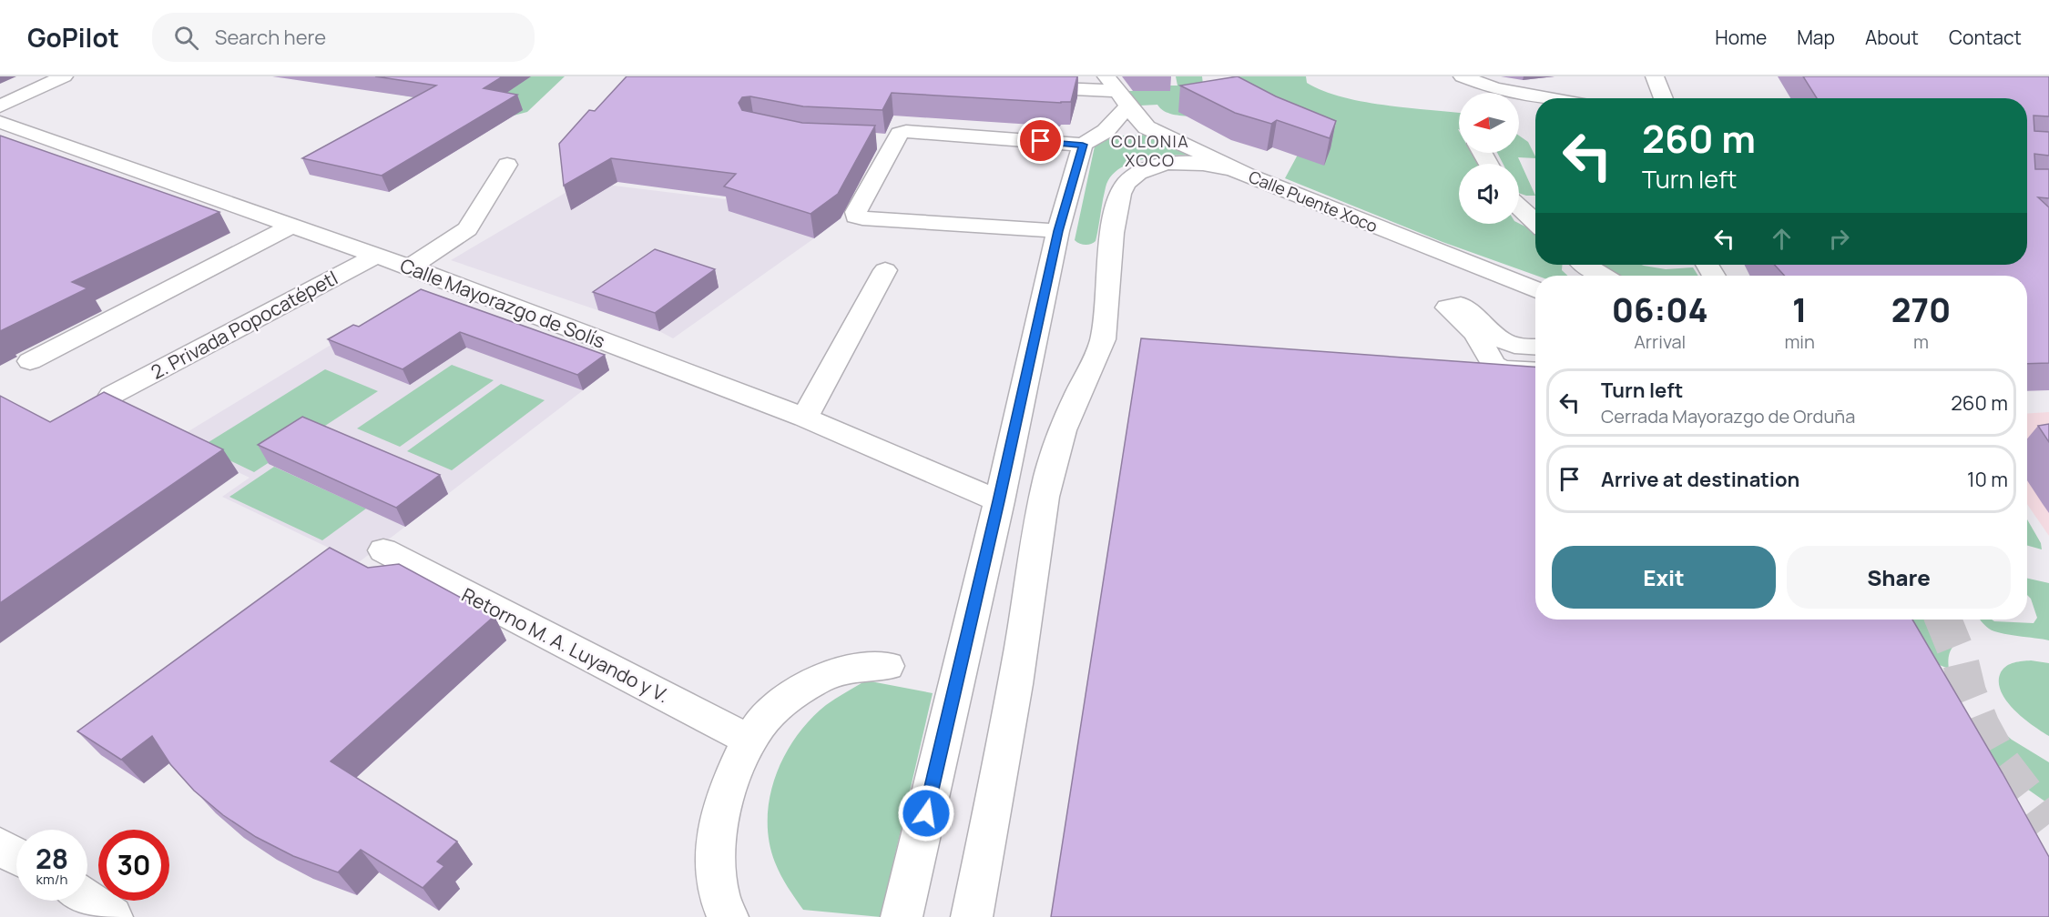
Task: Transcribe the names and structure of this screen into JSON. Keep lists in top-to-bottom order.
{
  "streets": {
    "street": [
      "Calle Puente Xoco",
      "Calle Mayorazgo de Solís",
      "2. Privada Popocatépetl",
      "Retorno M. A. Luyando y V."
    ]
  },
  "crossings": [
    ["Calle Mayorazgo de Solís", "2. Privada Popocatépetl"]
  ],
  "districts": ["COLONIA XOCO"],
  "north": "left",
  "page": {
    "header": "GoPilot",
    "search": "Search here",
    "nav": [
      "Home",
      "Map",
      "About",
      "Contact"
    ],
    "turn": ["260 m", "Turn left"],
    "eta": [
      "06:04",
      "Arrival",
      "1",
      "min",
      "270",
      "m"
    ],
    "list": [
      {
        "name": "Turn left",
        "note": "Cerrada Mayorazgo de Orduña",
        "value": "260 m"
      },
      {
        "name": "Arrive at destination",
        "value": "10 m"
      }
    ],
    "buttons": ["Exit", "Share"],
    "speed": "28 km/h",
    "limit": "30"
  }
}
